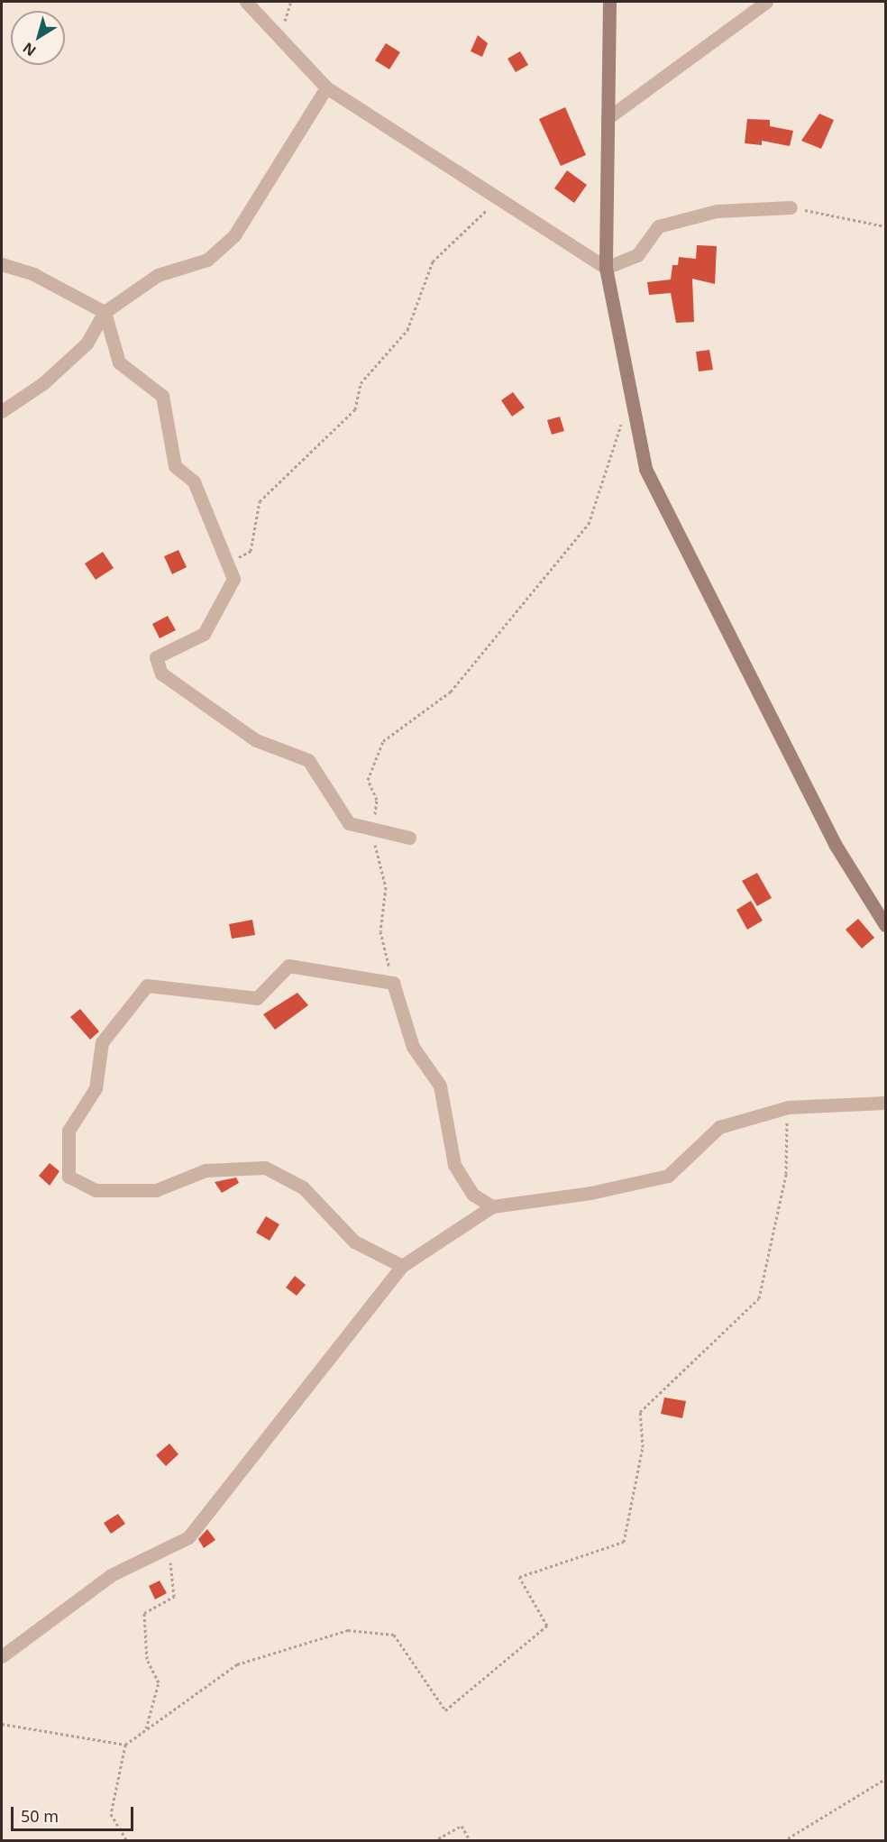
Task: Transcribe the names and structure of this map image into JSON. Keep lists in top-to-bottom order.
{
  "scale_bar": "50 m",
  "north": "bottom left"
}
